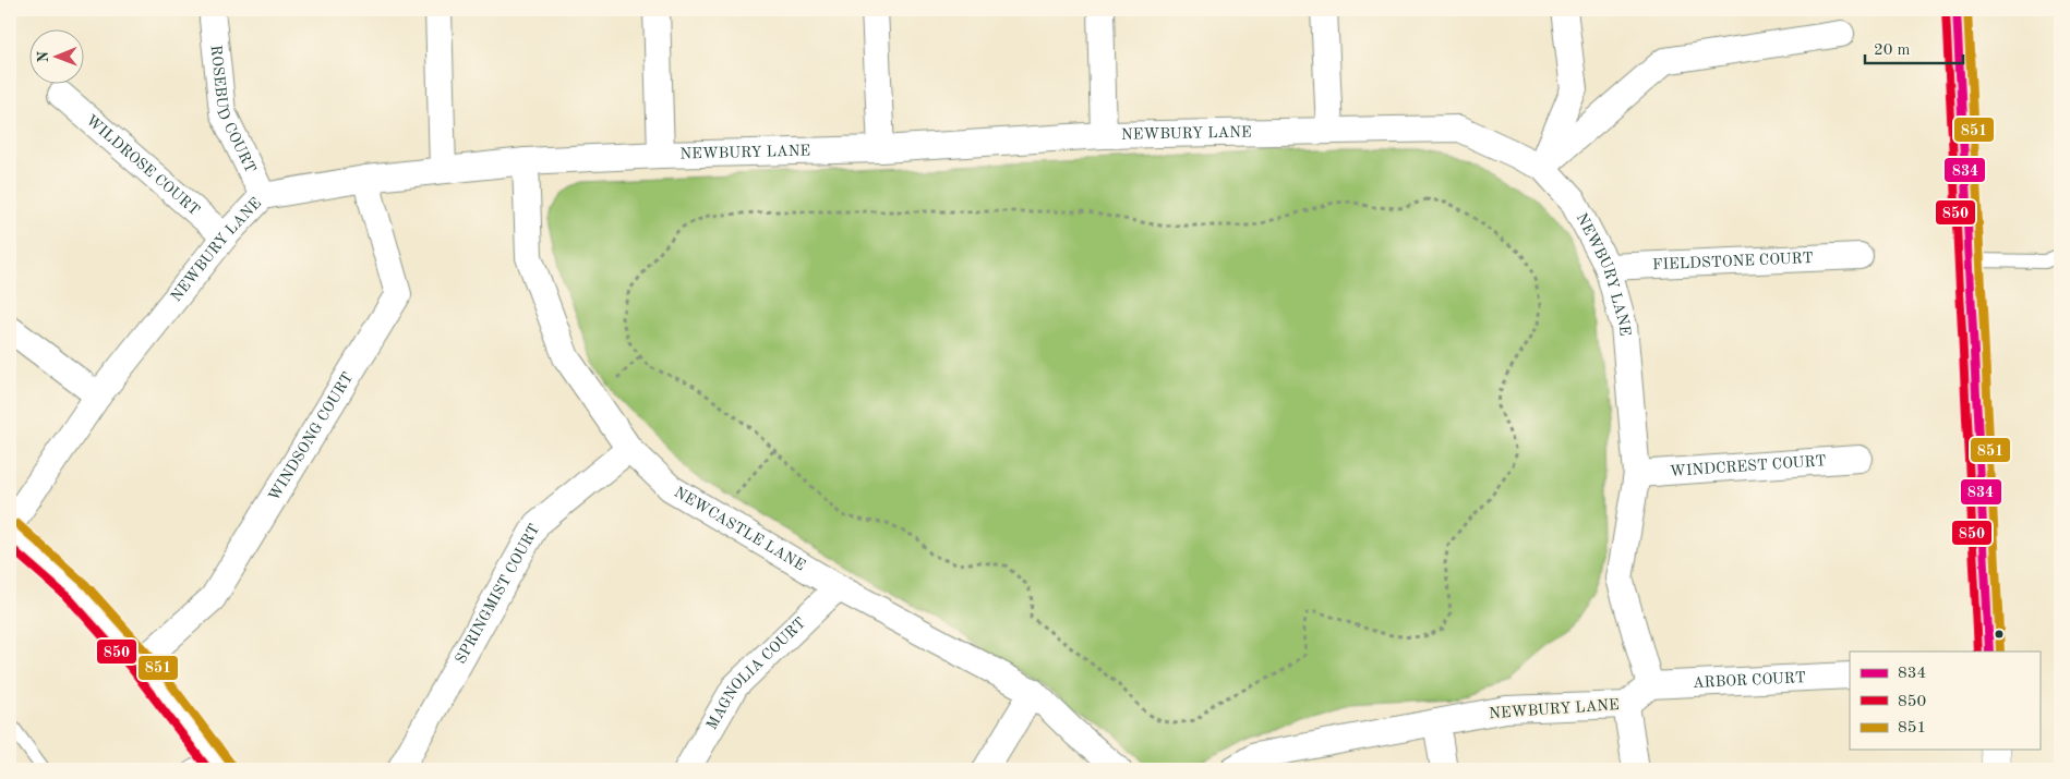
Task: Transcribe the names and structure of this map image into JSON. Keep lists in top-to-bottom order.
{
  "streets": {
    "street": [
      "ROSEBUD COURT",
      "NEWBURY LANE",
      "WILDROSE COURT",
      "FIELDSTONE COURT",
      "WINDSONG COURT",
      "WINDCREST COURT",
      "NEWCASTLE LANE",
      "SPRINGMIST COURT",
      "MAGNOLIA COURT",
      "ARBOR COURT"
    ]
  },
  "crossings": [
    ["ROSEBUD COURT", "NEWBURY LANE"],
    ["NEWBURY LANE", "WILDROSE COURT"],
    ["NEWBURY LANE", "FIELDSTONE COURT"],
    ["NEWBURY LANE", "WINDSONG COURT"],
    ["NEWBURY LANE", "WINDCREST COURT"],
    ["NEWBURY LANE", "NEWCASTLE LANE"],
    ["NEWBURY LANE", "ARBOR COURT"],
    ["NEWCASTLE LANE", "SPRINGMIST COURT"],
    ["NEWCASTLE LANE", "MAGNOLIA COURT"]
  ],
  "lines": ["transit line 834", "transit line 851", "transit line 850"],
  "legend": ["834", "850", "851"],
  "scale_bar": "20 m",
  "north": "left"
}
